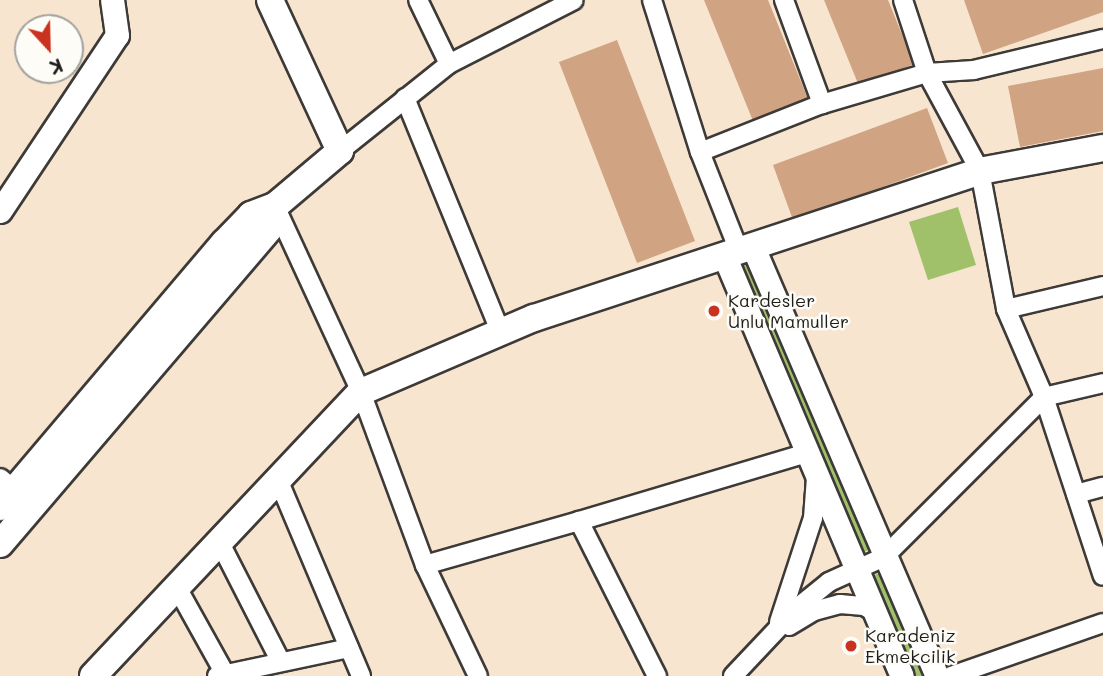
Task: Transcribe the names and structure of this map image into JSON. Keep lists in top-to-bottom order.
{
  "places": ["Kardesler Unlu Mamuller", "Karadeniz Ekmekcilik"],
  "north": "bottom"
}
